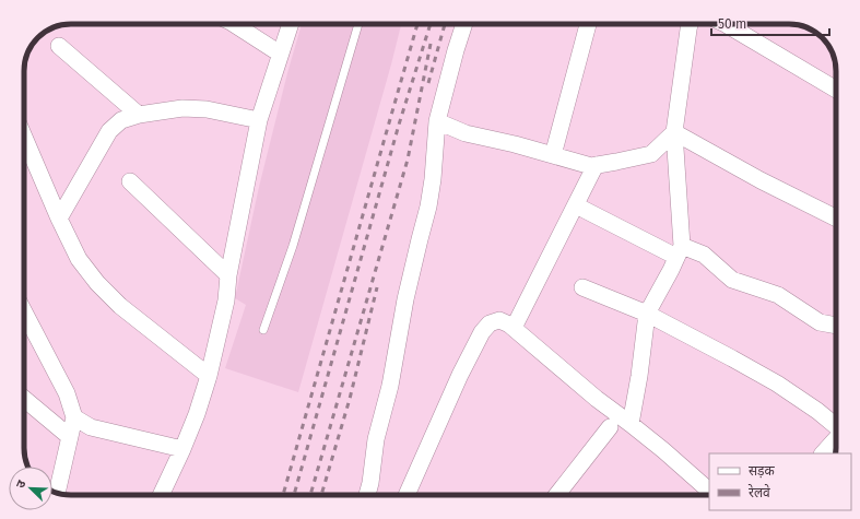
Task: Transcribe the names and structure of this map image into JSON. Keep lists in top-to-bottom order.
{
  "legend": ["सड़क", "रेलवे"],
  "scale_bar": "50 m",
  "north": "top left"
}
